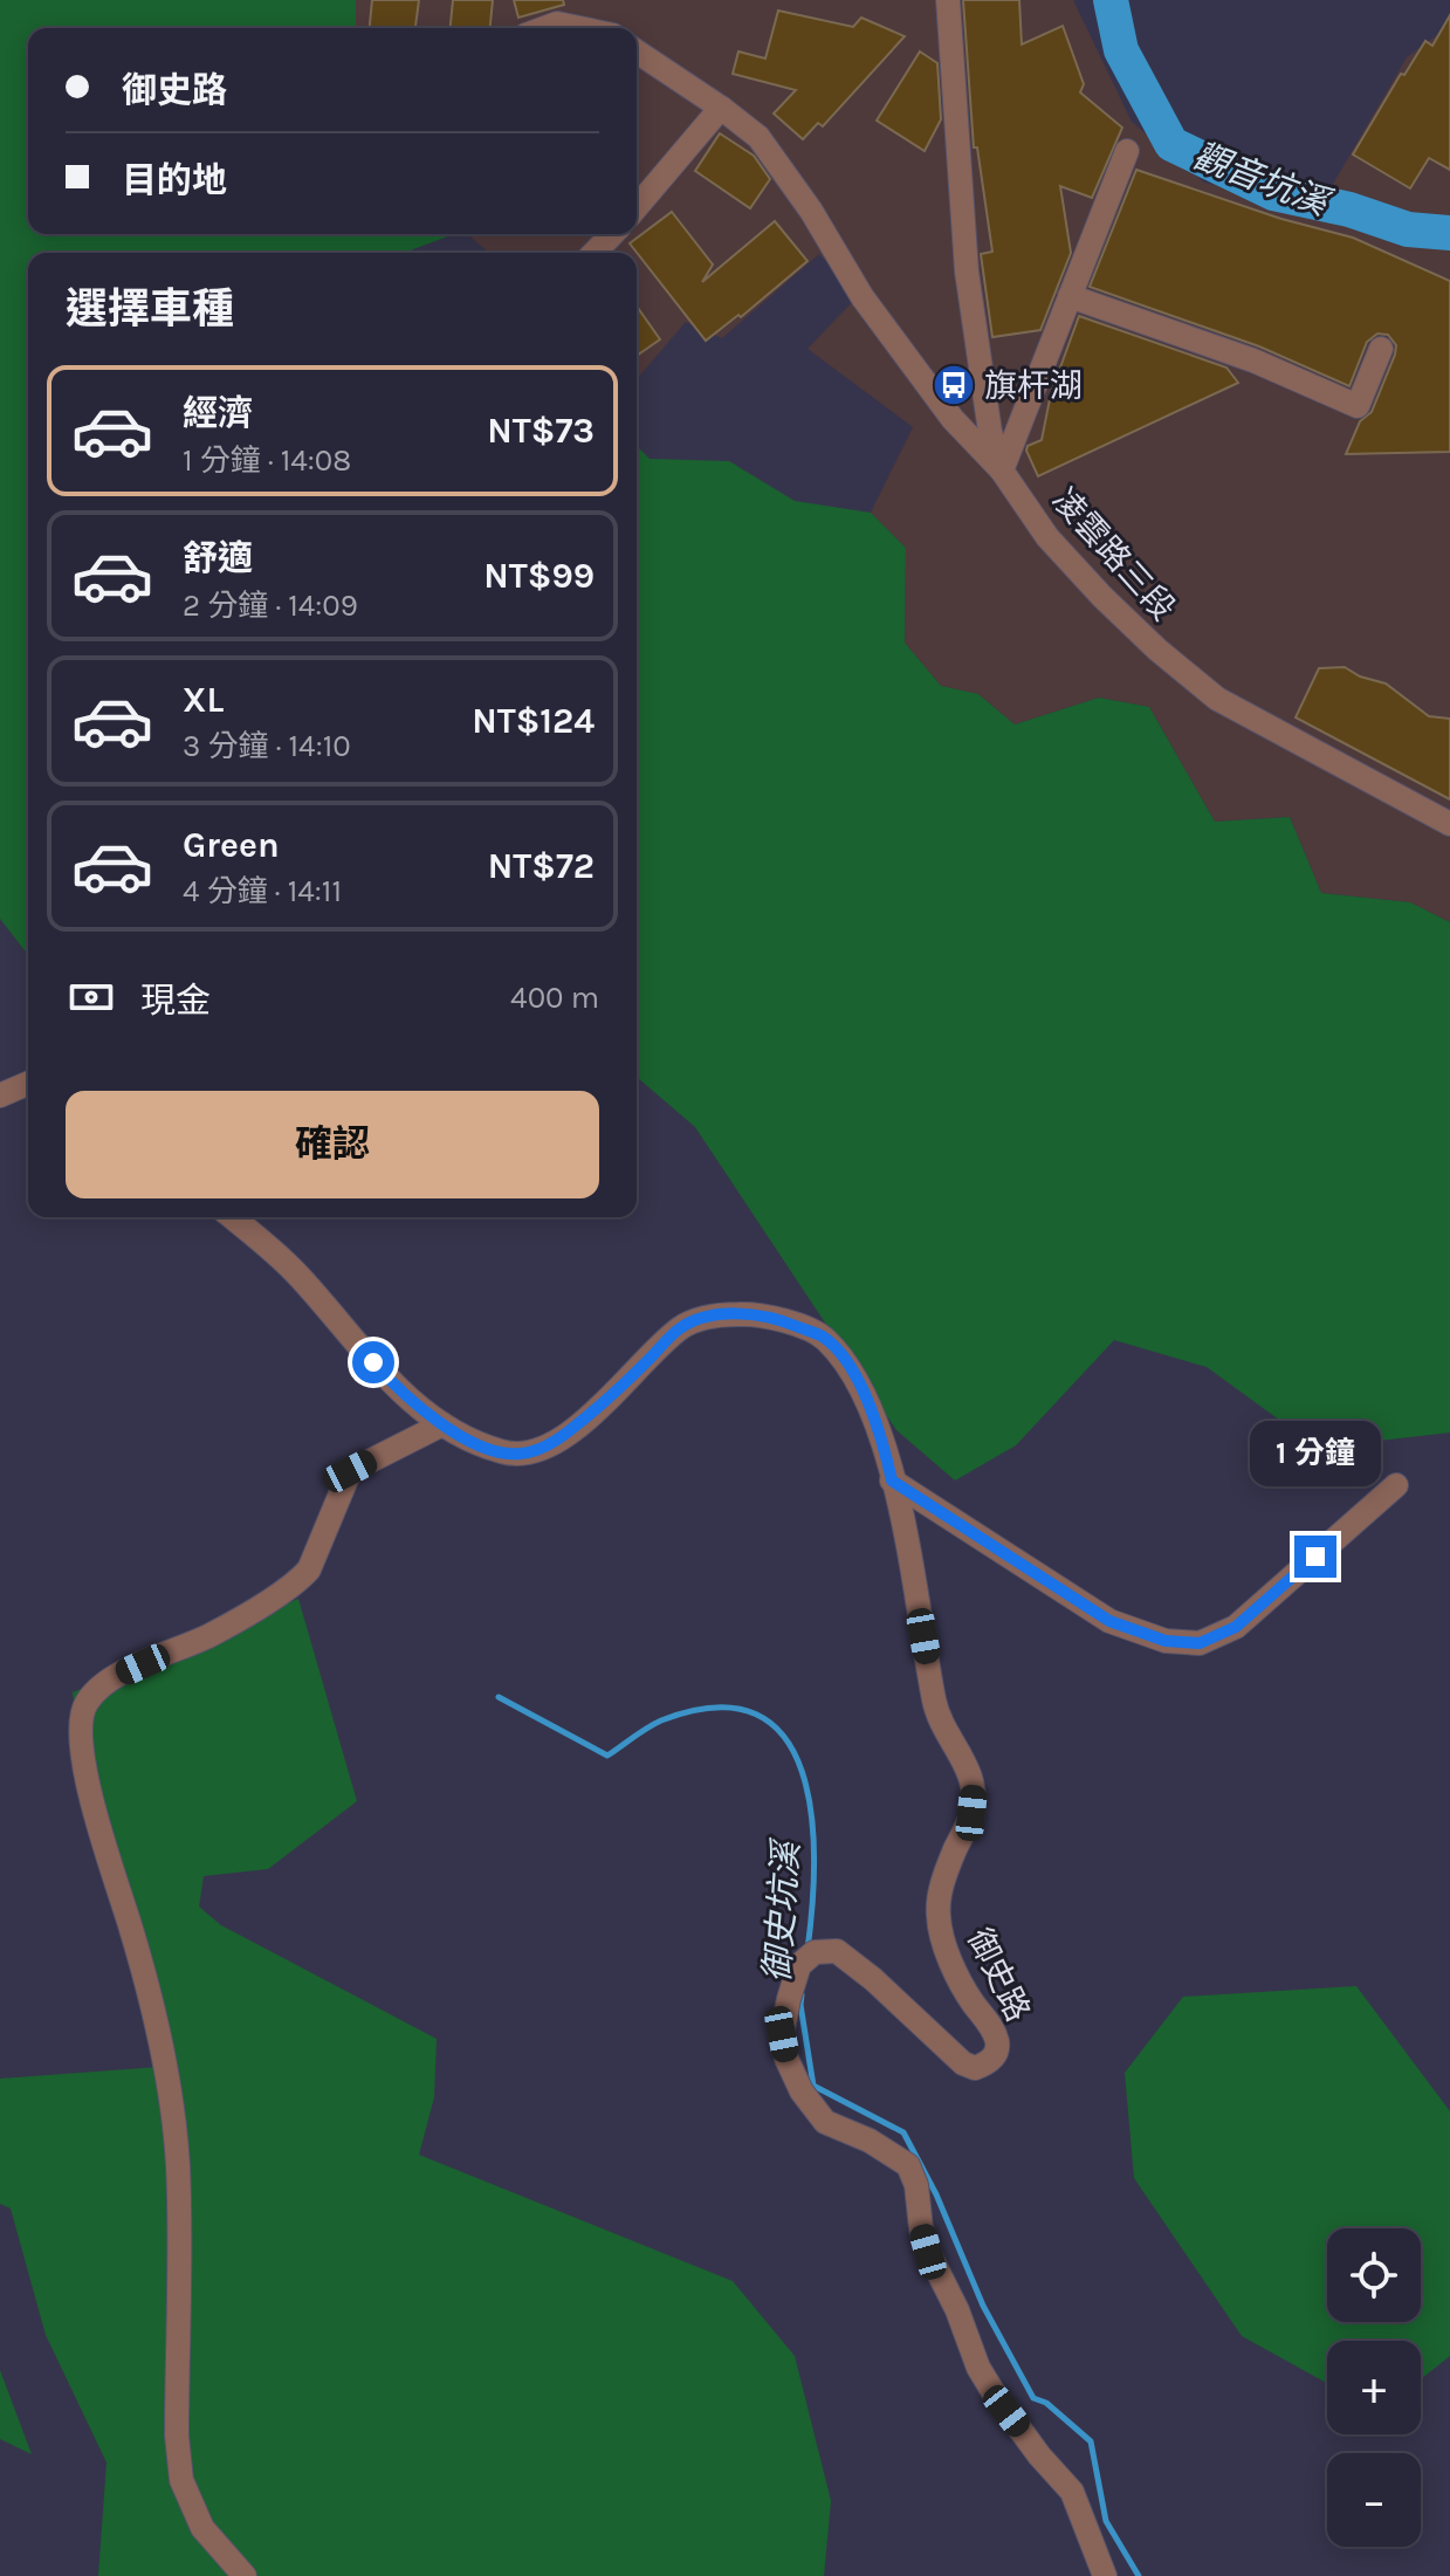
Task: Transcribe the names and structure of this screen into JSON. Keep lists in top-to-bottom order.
{
  "streets": {
    "street": ["凌雲路三段", "御史路"]
  },
  "water": ["觀音坑溪", "御史坑溪"],
  "places": {
    "bus stop": ["旗杆湖"]
  },
  "page": {
    "banner": ["御史路", "目的地"],
    "heading": "選擇車種",
    "list": [
      {
        "name": "經濟",
        "note": "1 分鐘 · 14:08",
        "value": "NT$73"
      },
      {
        "name": "舒適",
        "note": "2 分鐘 · 14:09",
        "value": "NT$99"
      },
      {
        "name": "XL",
        "note": "3 分鐘 · 14:10",
        "value": "NT$124"
      },
      {
        "name": "Green",
        "note": "4 分鐘 · 14:11",
        "value": "NT$72"
      }
    ],
    "pay": ["現金", "400 m"],
    "buttons": "確認",
    "bubble": "1 分鐘",
    "map_buttons": ["+", "−"]
  }
}
